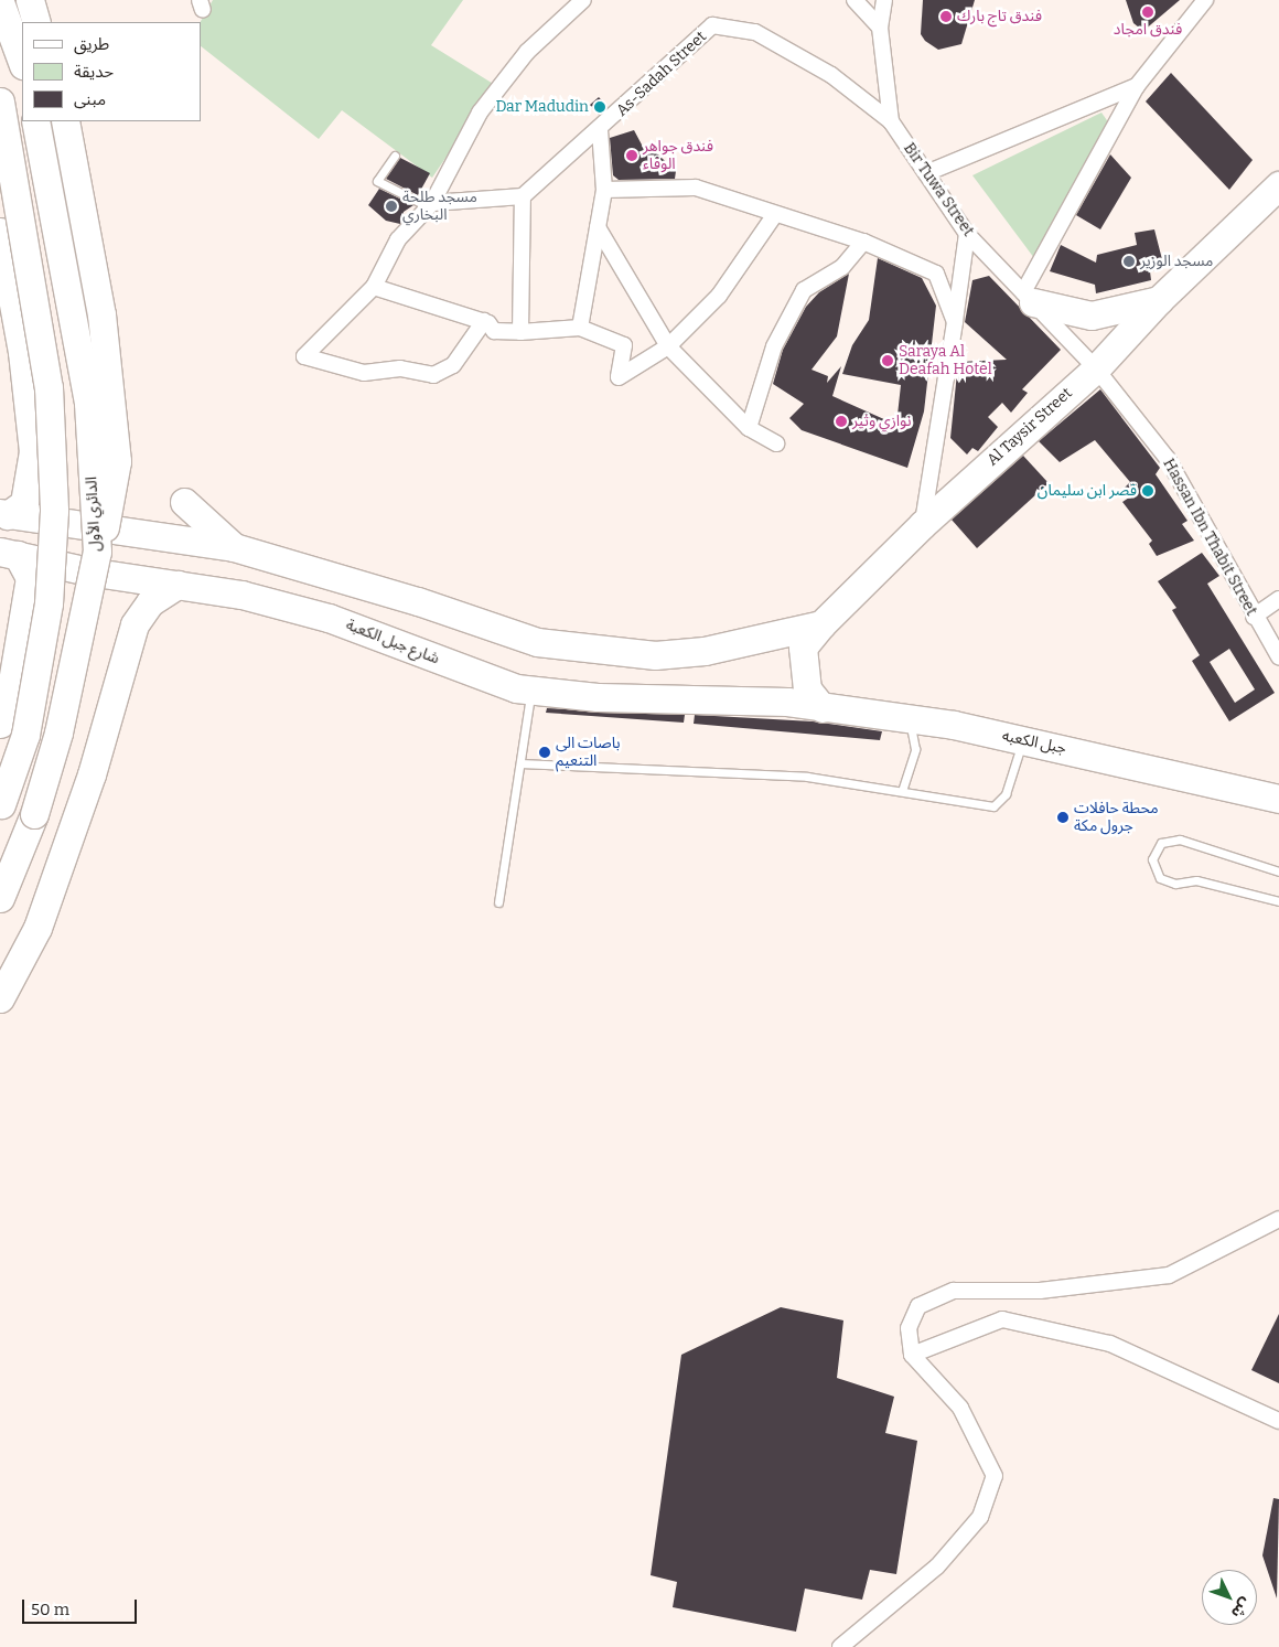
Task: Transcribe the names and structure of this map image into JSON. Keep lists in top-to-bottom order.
{
  "streets": {
    "highway": [
      "Al Taysir Street",
      "الدائري الأول",
      "شارع جبل الكعبة",
      "جبل الكعبه"
    ],
    "street": ["As-Sadah Street", "Bir Tuwa Street", "Hassan Ibn Thabit Street"]
  },
  "crossings": [
    ["As-Sadah Street", "Bir Tuwa Street"],
    ["Bir Tuwa Street", "Al Taysir Street"],
    ["Bir Tuwa Street", "Hassan Ibn Thabit Street"],
    ["Al Taysir Street", "Hassan Ibn Thabit Street"],
    ["Al Taysir Street", "جبل الكعبه"],
    ["شارع جبل الكعبة", "جبل الكعبه"]
  ],
  "places": [
    "فندق امجاد",
    "فندق تاج بارك",
    "Dar Madudin",
    "فندق جواهر الوفاء",
    "مسجد طلحة البخاري",
    "مسجد الوزير",
    "Saraya Al Deafah Hotel",
    "نوازي وثير",
    "قصر ابن سليمان",
    "باصات الى التنعيم",
    "محطة حافلات جرول مكة"
  ],
  "legend": ["طريق", "حديقة", "مبنى"],
  "scale_bar": "50 m",
  "north": "bottom right"
}
